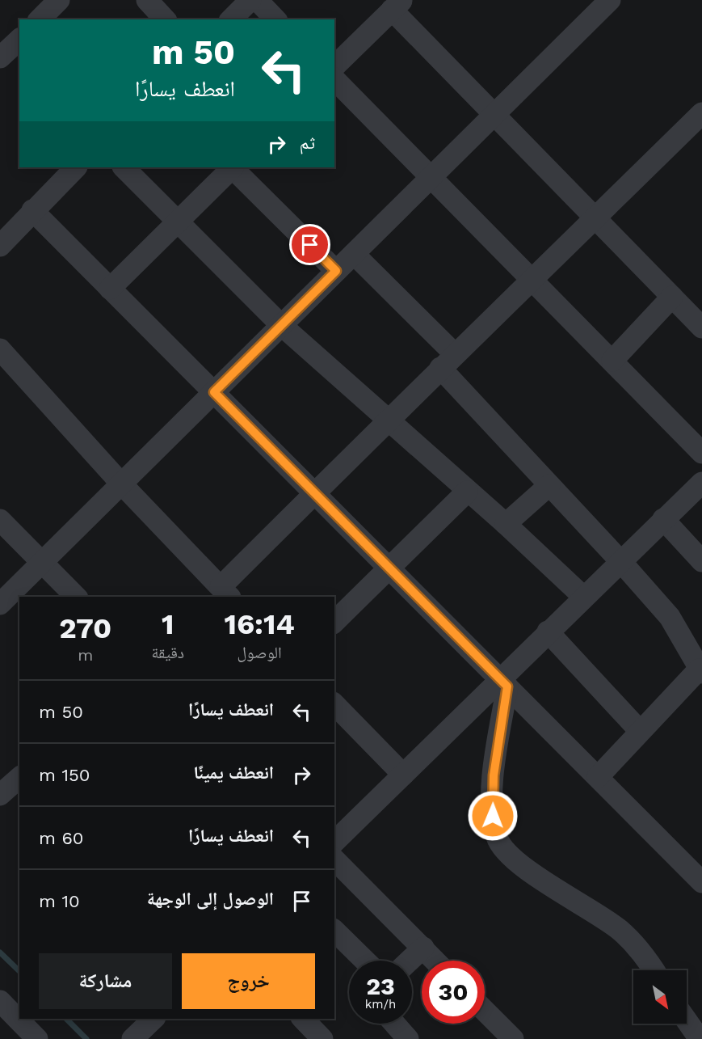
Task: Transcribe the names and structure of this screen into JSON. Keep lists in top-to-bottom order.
{
  "north": "bottom right",
  "page": {
    "turn": ["50 m", "انعطف يسارًا"],
    "then": "ثم",
    "eta": [
      "16:14",
      "الوصول",
      "1",
      "دقيقة",
      "270",
      "m"
    ],
    "list": [
      {
        "name": "انعطف يسارًا",
        "value": "50 m"
      },
      {
        "name": "انعطف يمينًا",
        "value": "150 m"
      },
      {
        "name": "انعطف يسارًا",
        "value": "60 m"
      },
      {
        "name": "الوصول إلى الوجهة",
        "value": "10 m"
      }
    ],
    "buttons": ["خروج", "مشاركة"],
    "speed": "23 km/h",
    "limit": "30"
  }
}
